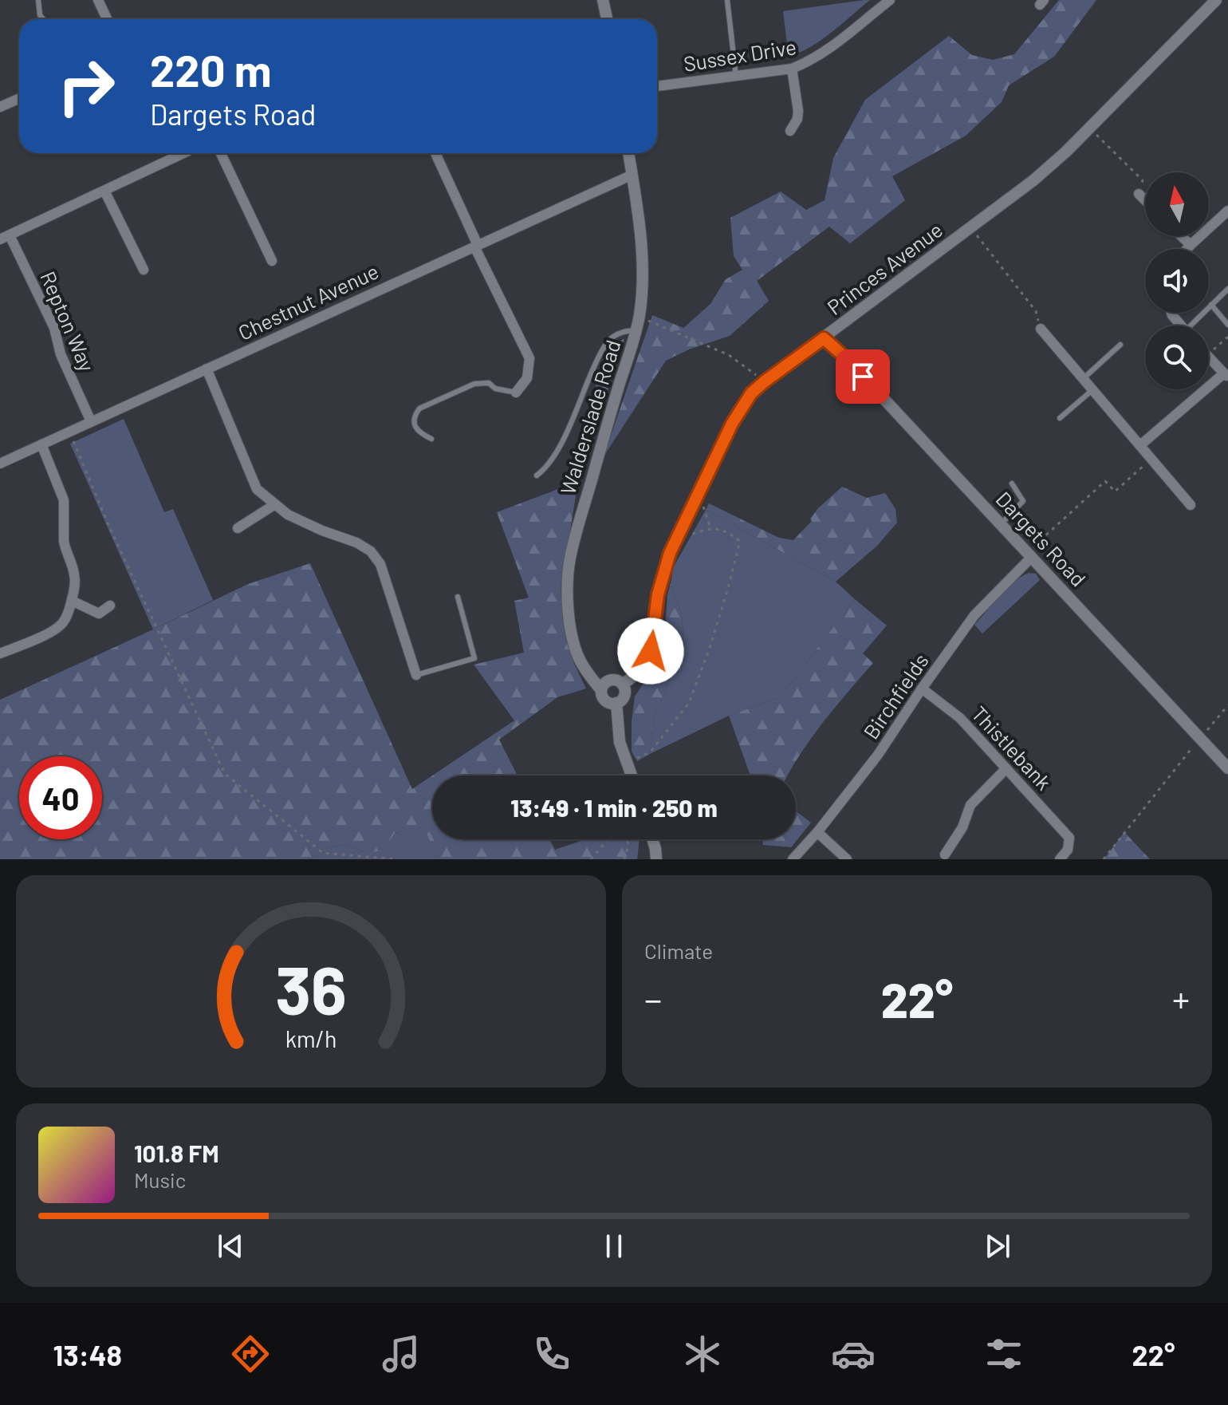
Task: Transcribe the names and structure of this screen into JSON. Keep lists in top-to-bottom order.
{
  "streets": {
    "street": [
      "Sussex Drive",
      "Princes Avenue",
      "Chestnut Avenue",
      "Repton Way",
      "Walderslade Road",
      "Dargets Road",
      "Birchfields",
      "Thistlebank"
    ]
  },
  "crossings": [
    ["Princes Avenue", "Walderslade Road"],
    ["Princes Avenue", "Dargets Road"],
    ["Chestnut Avenue", "Repton Way"],
    ["Chestnut Avenue", "Walderslade Road"],
    ["Dargets Road", "Birchfields"],
    ["Birchfields", "Thistlebank"]
  ],
  "north": "top",
  "page": {
    "turn": ["220 m", "Dargets Road"],
    "limit": "40",
    "trip": "13:49 · 1 min · 250 m",
    "tile": "Climate",
    "heat": ["−", "22°", "+"],
    "song": ["101.8 FM", "Music"],
    "tabs": ["13:48", "22°"],
    "gauge": ["36", "km/h"]
  }
}
